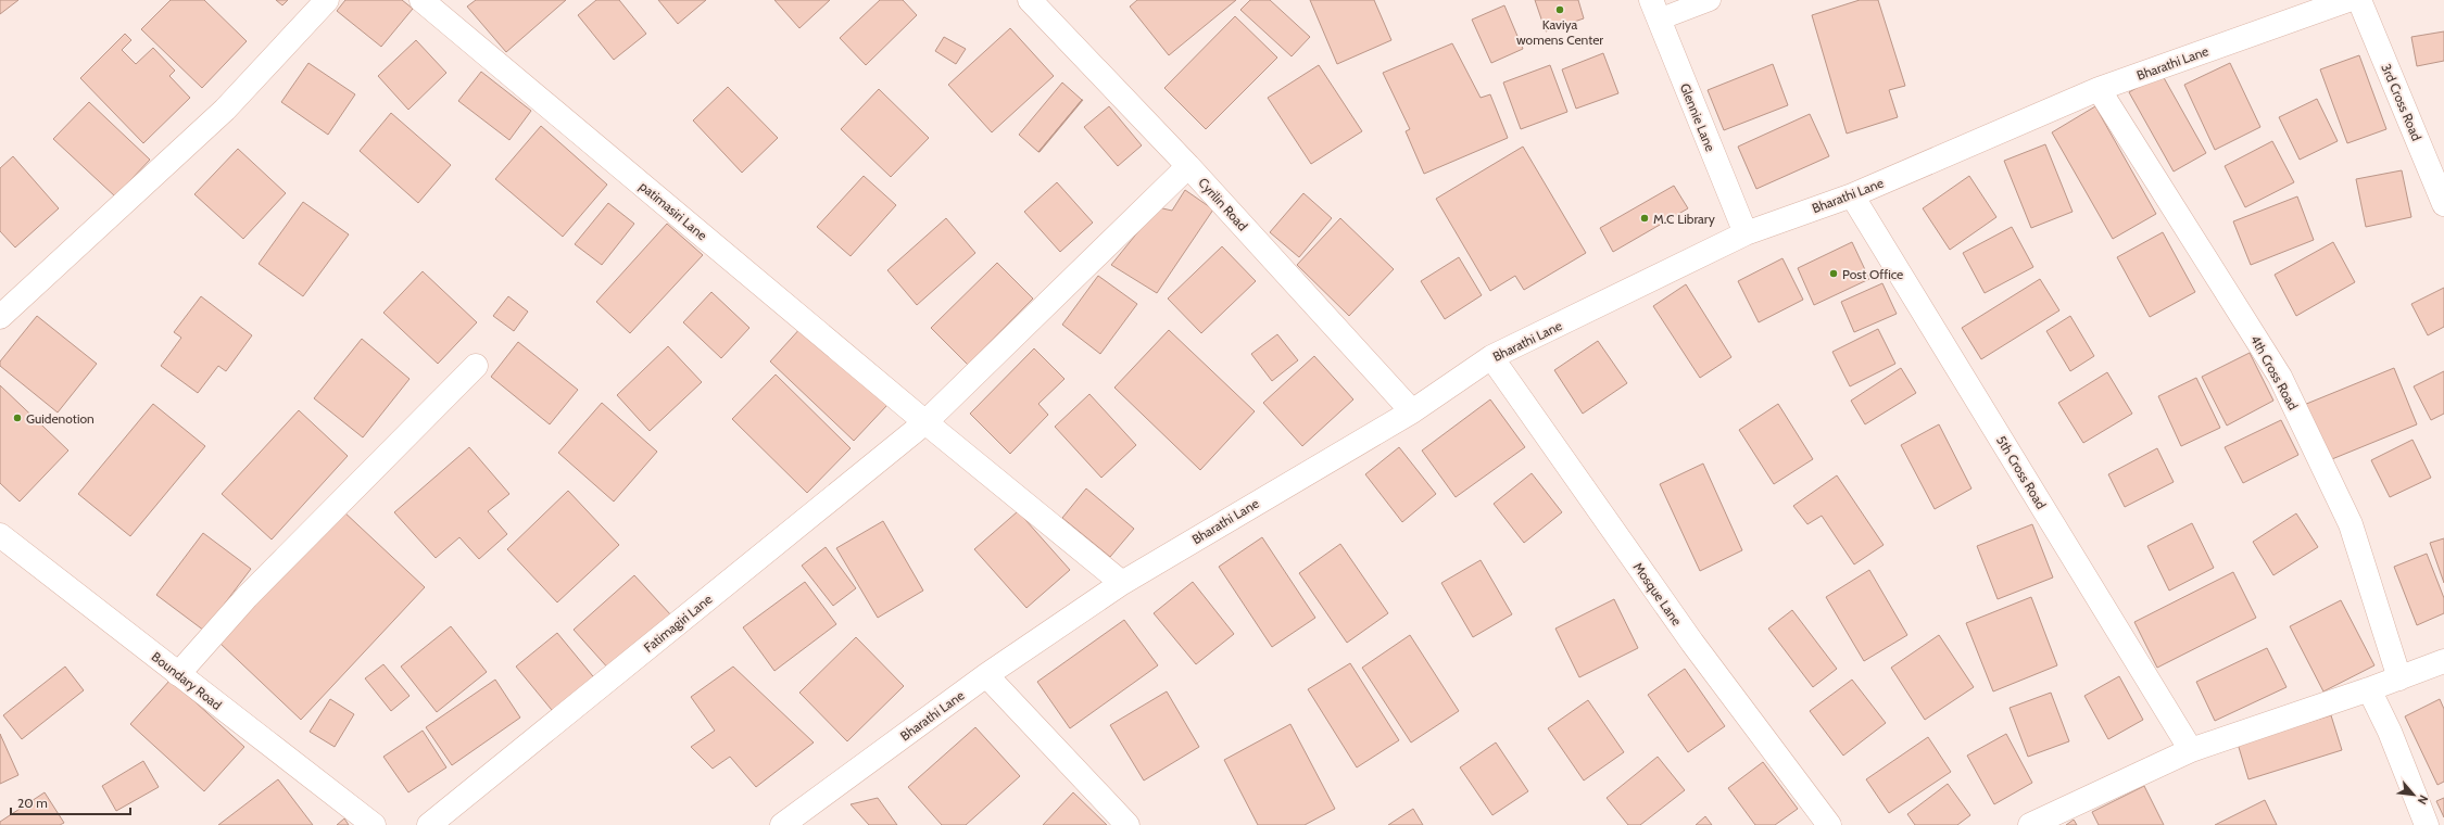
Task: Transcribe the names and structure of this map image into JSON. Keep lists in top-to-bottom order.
{
  "streets": {
    "street": [
      "Bharathi Lane",
      "3rd Cross Road",
      "Glennie Lane",
      "Cyrilin Road",
      "patimasiri Lane",
      "4th Cross Road",
      "5th Cross Road",
      "Mosque Lane",
      "Fatimagiri Lane",
      "Boundary Road"
    ]
  },
  "crossings": [
    ["Bharathi Lane", "Glennie Lane"],
    ["Bharathi Lane", "Cyrilin Road"],
    ["Bharathi Lane", "patimasiri Lane"],
    ["Bharathi Lane", "4th Cross Road"],
    ["Bharathi Lane", "5th Cross Road"],
    ["Bharathi Lane", "Mosque Lane"],
    ["Cyrilin Road", "Fatimagiri Lane"],
    ["patimasiri Lane", "Fatimagiri Lane"]
  ],
  "places": [
    "Kaviya womens Center",
    "M.C Library",
    "Post Office",
    "Guidenotion"
  ],
  "scale_bar": "20 m",
  "north": "bottom right"
}
